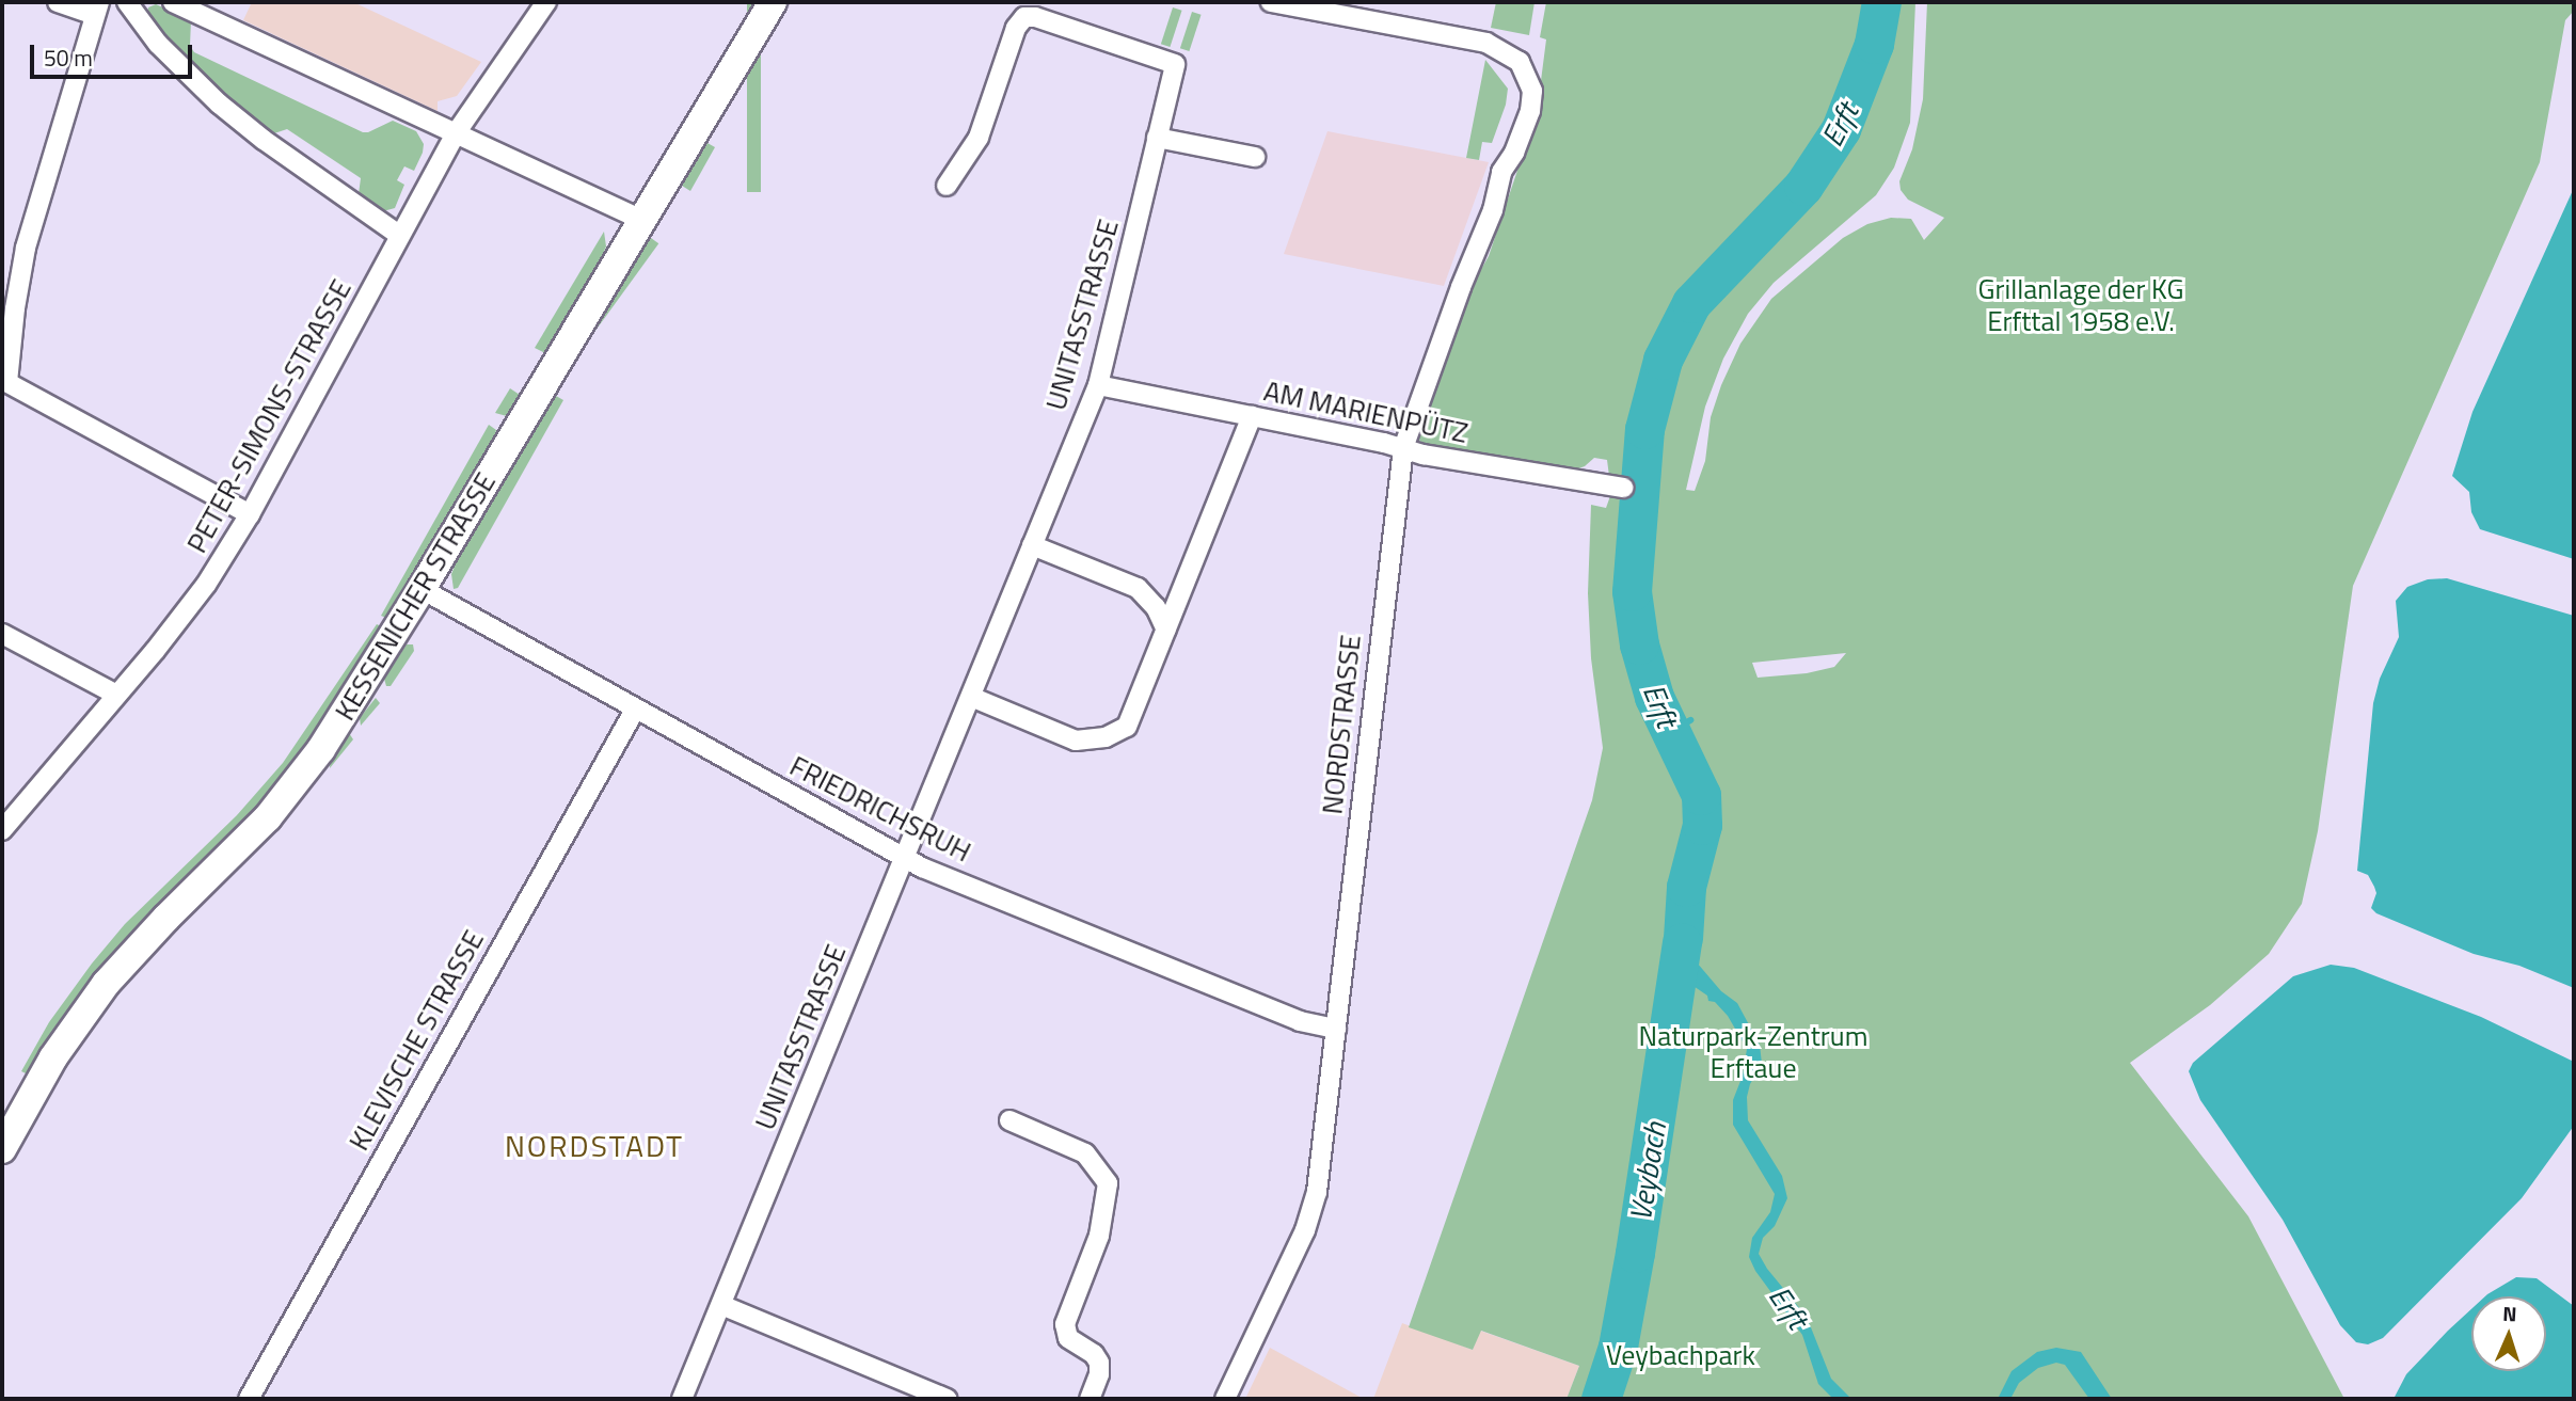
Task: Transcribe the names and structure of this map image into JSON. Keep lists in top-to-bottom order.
{
  "streets": {
    "main road": ["KESSENICHER STRASSE"],
    "street": [
      "UNITASSTRASSE",
      "AM MARIENPÜTZ",
      "PETER-SIMONS-STRASSE",
      "NORDSTRASSE",
      "FRIEDRICHSRUH",
      "KLEVISCHE STRASSE"
    ]
  },
  "crossings": [
    ["UNITASSTRASSE", "AM MARIENPÜTZ"],
    ["UNITASSTRASSE", "FRIEDRICHSRUH"],
    ["AM MARIENPÜTZ", "NORDSTRASSE"],
    ["KESSENICHER STRASSE", "FRIEDRICHSRUH"],
    ["NORDSTRASSE", "FRIEDRICHSRUH"],
    ["FRIEDRICHSRUH", "KLEVISCHE STRASSE"]
  ],
  "districts": ["NORDSTADT"],
  "water": ["Erft", "Veybach"],
  "parks": ["Grillanlage der KG Erfttal 1958 e.V.", "Naturpark-Zentrum Erftaue", "Veybachpark"],
  "scale_bar": "50 m",
  "north": "top"
}
